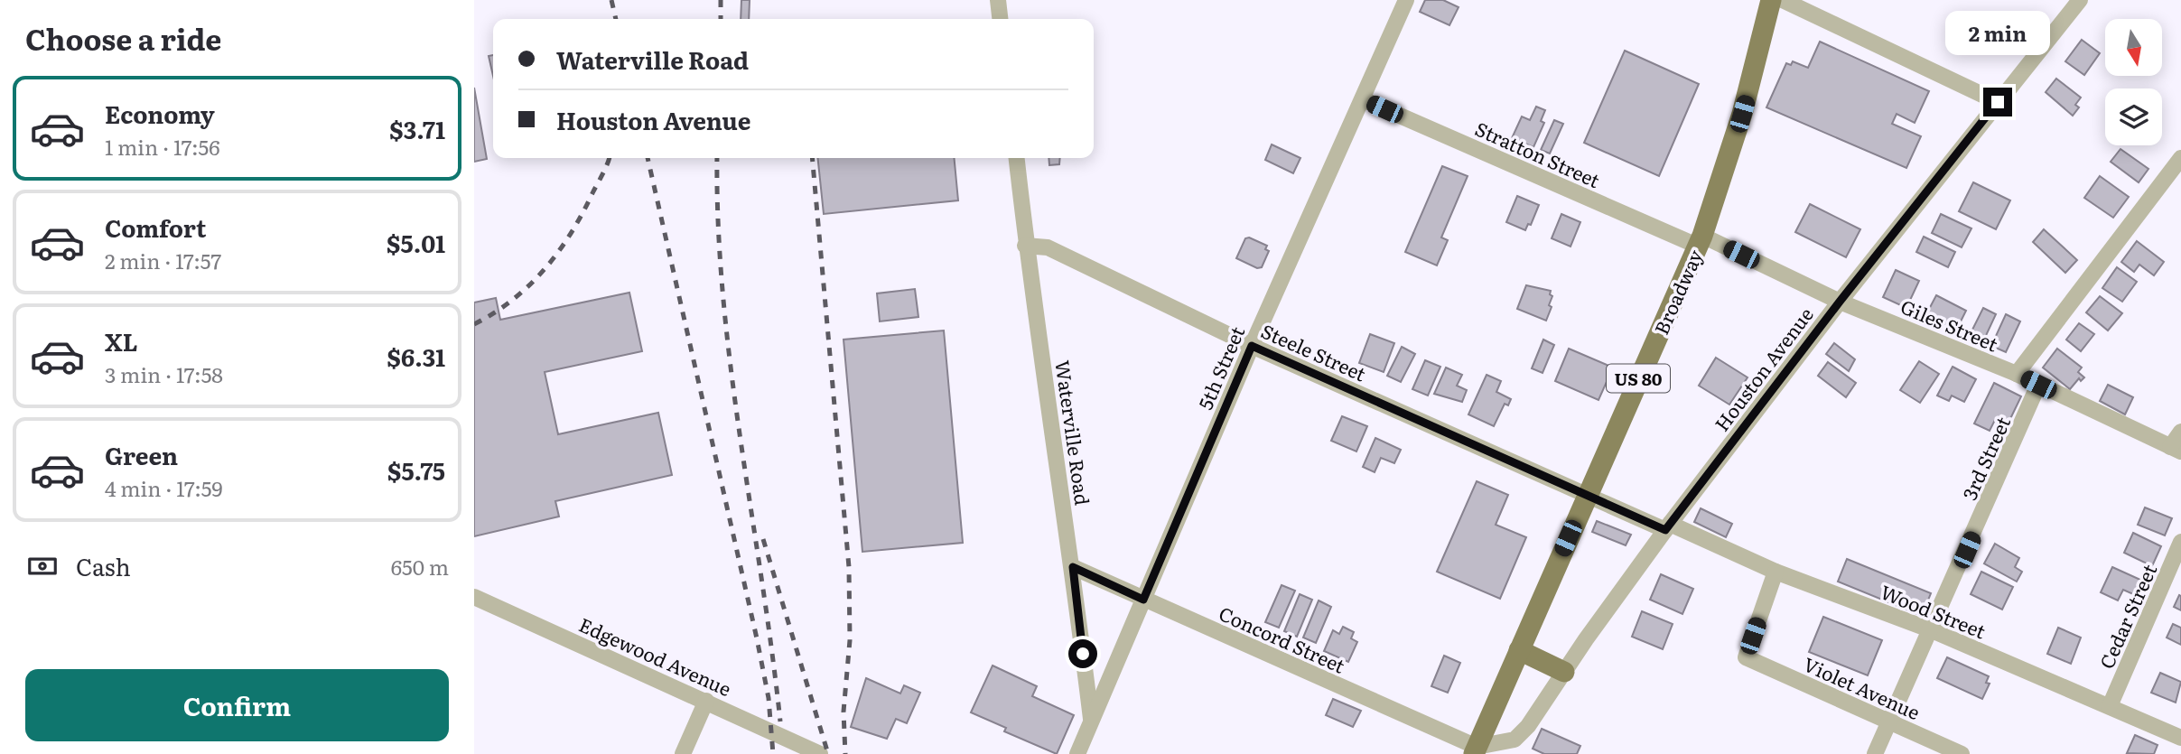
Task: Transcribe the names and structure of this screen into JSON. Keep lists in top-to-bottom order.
{
  "streets": {
    "main road": ["Broadway", "US 80"],
    "street": [
      "Stratton Street",
      "Giles Street",
      "Steele Street",
      "5th Street",
      "Houston Avenue",
      "Waterville Road",
      "3rd Street",
      "Wood Street",
      "Cedar Street",
      "Concord Street",
      "Edgewood Avenue",
      "Violet Avenue"
    ]
  },
  "crossings": [
    ["Stratton Street", "Broadway"],
    ["Stratton Street", "Giles Street"],
    ["Stratton Street", "5th Street"],
    ["Broadway", "Giles Street"],
    ["Broadway", "Steele Street"],
    ["Broadway", "Houston Avenue"],
    ["Broadway", "Wood Street"],
    ["Broadway", "Concord Street"],
    ["Giles Street", "Houston Avenue"],
    ["Giles Street", "3rd Street"],
    ["Steele Street", "5th Street"],
    ["Steele Street", "Waterville Road"],
    ["Steele Street", "Wood Street"],
    ["5th Street", "Waterville Road"],
    ["5th Street", "Concord Street"],
    ["Houston Avenue", "Wood Street"],
    ["Houston Avenue", "Concord Street"],
    ["Waterville Road", "Concord Street"],
    ["3rd Street", "Wood Street"],
    ["3rd Street", "Violet Avenue"],
    ["Wood Street", "Cedar Street"],
    ["Wood Street", "Violet Avenue"]
  ],
  "north": "bottom",
  "page": {
    "heading": "Choose a ride",
    "bubble": "2 min",
    "banner": ["Waterville Road", "Houston Avenue"],
    "list": [
      {
        "name": "Economy",
        "note": "1 min · 17:56",
        "value": "$3.71"
      },
      {
        "name": "Comfort",
        "note": "2 min · 17:57",
        "value": "$5.01"
      },
      {
        "name": "XL",
        "note": "3 min · 17:58",
        "value": "$6.31"
      },
      {
        "name": "Green",
        "note": "4 min · 17:59",
        "value": "$5.75"
      }
    ],
    "pay": ["Cash", "650 m"],
    "buttons": "Confirm"
  }
}
